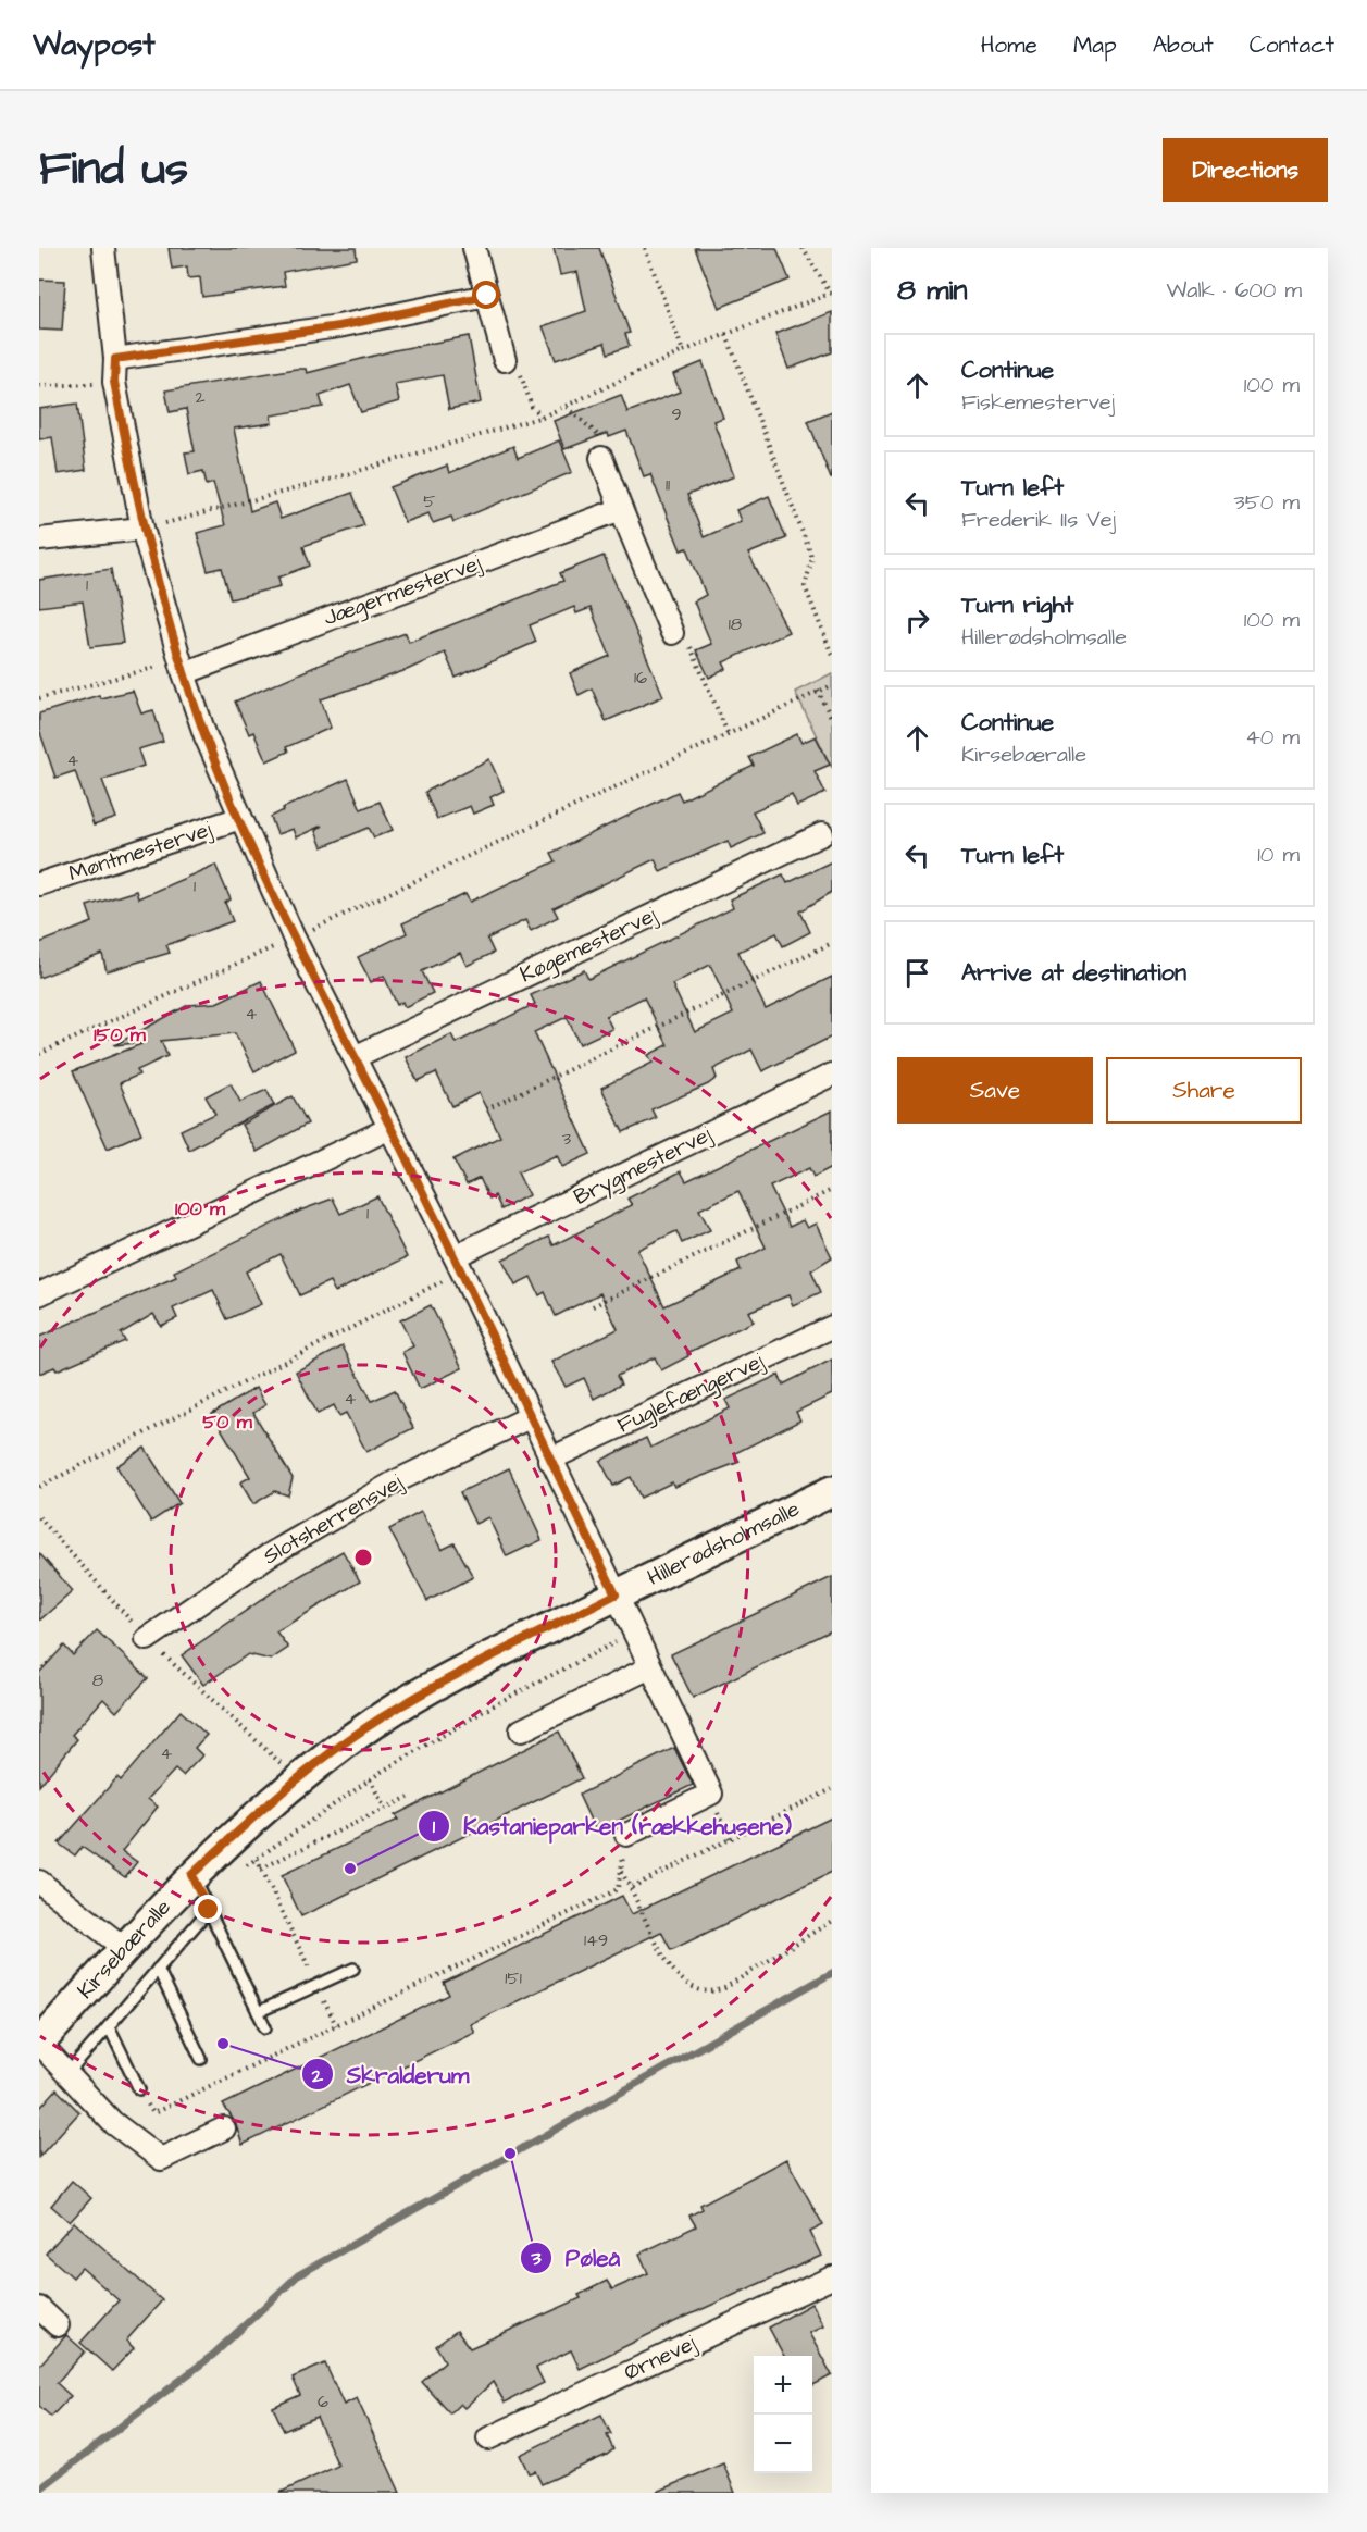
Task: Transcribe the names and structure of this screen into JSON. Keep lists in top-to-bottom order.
{
  "streets": {
    "street": [
      "Jægermestervej",
      "Møntmestervej",
      "Køgemestervej",
      "Brygmestervej",
      "Fuglefængervej",
      "Slotsherrensvej",
      "Hillerødsholmsalle",
      "Kirsebæralle",
      "Ørnevej"
    ]
  },
  "crossings": [
    ["Hillerødsholmsalle", "Kirsebæralle"]
  ],
  "places": ["Kastanieparken (rækkehusene)", "Skralderum", "Pøleå"],
  "house_numbers": [
    "2",
    "9",
    "11",
    "5",
    "1",
    "18",
    "16",
    "4",
    "1",
    "4",
    "3",
    "1",
    "4",
    "8",
    "4",
    "149",
    "151",
    "6"
  ],
  "page": {
    "header": "Waypost",
    "nav": [
      "Home",
      "Map",
      "About",
      "Contact"
    ],
    "title": "Find us",
    "buttons": [
      "Directions",
      ["Save", "Share"]
    ],
    "heading": ["8 min", "Walk · 600 m"],
    "list": [
      ["Continue", "Fiskemestervej", "100 m"],
      ["Turn left", "Frederik IIs Vej", "350 m"],
      ["Turn right", "Hillerødsholmsalle", "100 m"],
      ["Continue", "Kirsebæralle", "40 m"],
      ["Turn left", "10 m"],
      "Arrive at destination"
    ],
    "map_buttons": ["+", "−"]
  },
  "rings": ["150 m", "100 m", "50 m"]
}
